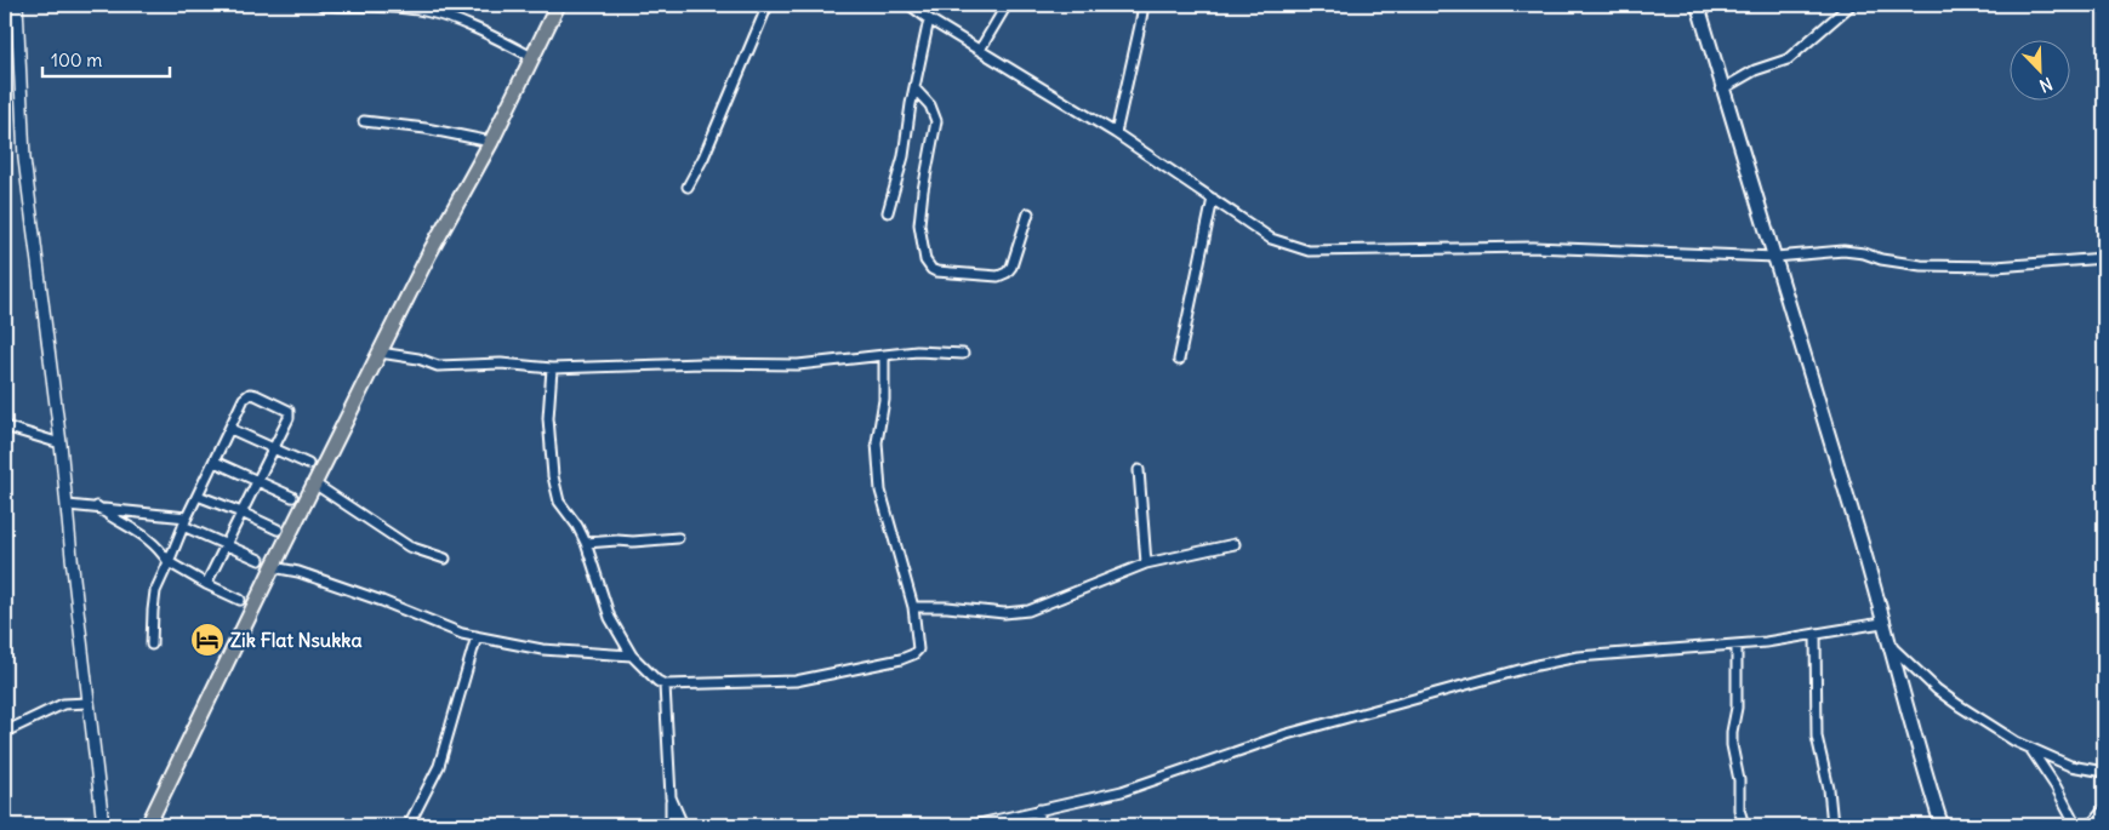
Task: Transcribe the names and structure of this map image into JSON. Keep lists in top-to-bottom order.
{
  "places": {
    "hotel": ["Zik Flat Nsukka"]
  },
  "scale_bar": "100 m",
  "north": "bottom right"
}
